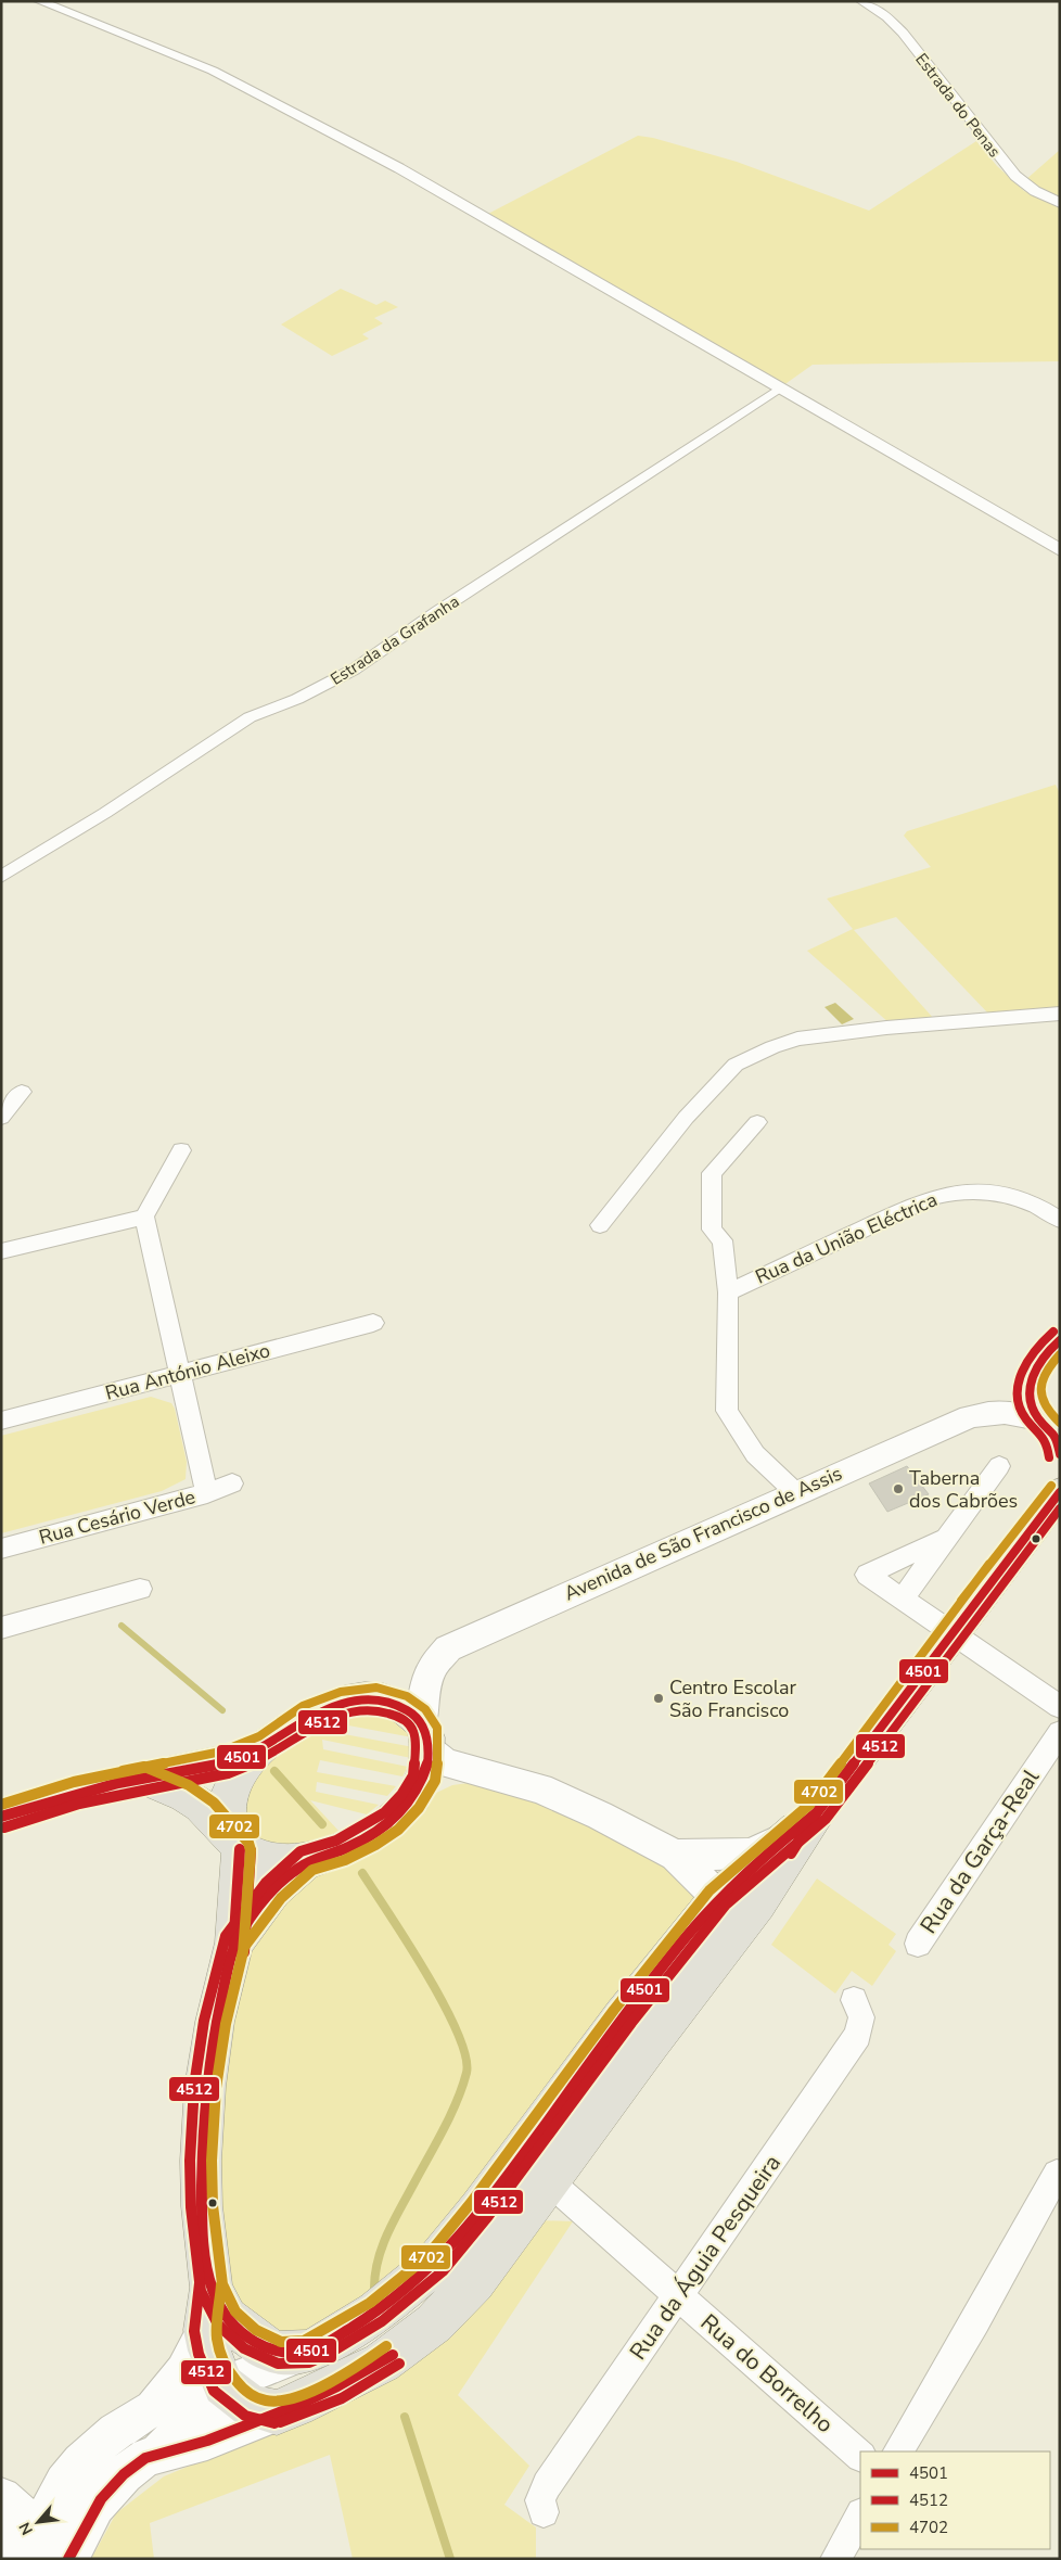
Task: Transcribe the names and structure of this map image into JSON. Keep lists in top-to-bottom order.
{
  "streets": {
    "main road": ["Avenida de São Francisco de Assis"],
    "street": [
      "Estrada do Penas",
      "Estrada da Grafanha",
      "Rua da União Eléctrica",
      "Rua António Aleixo",
      "Rua Cesário Verde",
      "Rua da Garça-Real",
      "Rua da Águia Pesqueira",
      "Rua do Borrelho"
    ]
  },
  "crossings": [
    ["Rua da Águia Pesqueira", "Rua do Borrelho"]
  ],
  "places": ["Taberna dos Cabrões", "Centro Escolar São Francisco"],
  "lines": ["transit line 4512", "transit line 4501", "transit line 4702"],
  "legend": ["4501", "4512", "4702"],
  "north": "bottom left"
}
